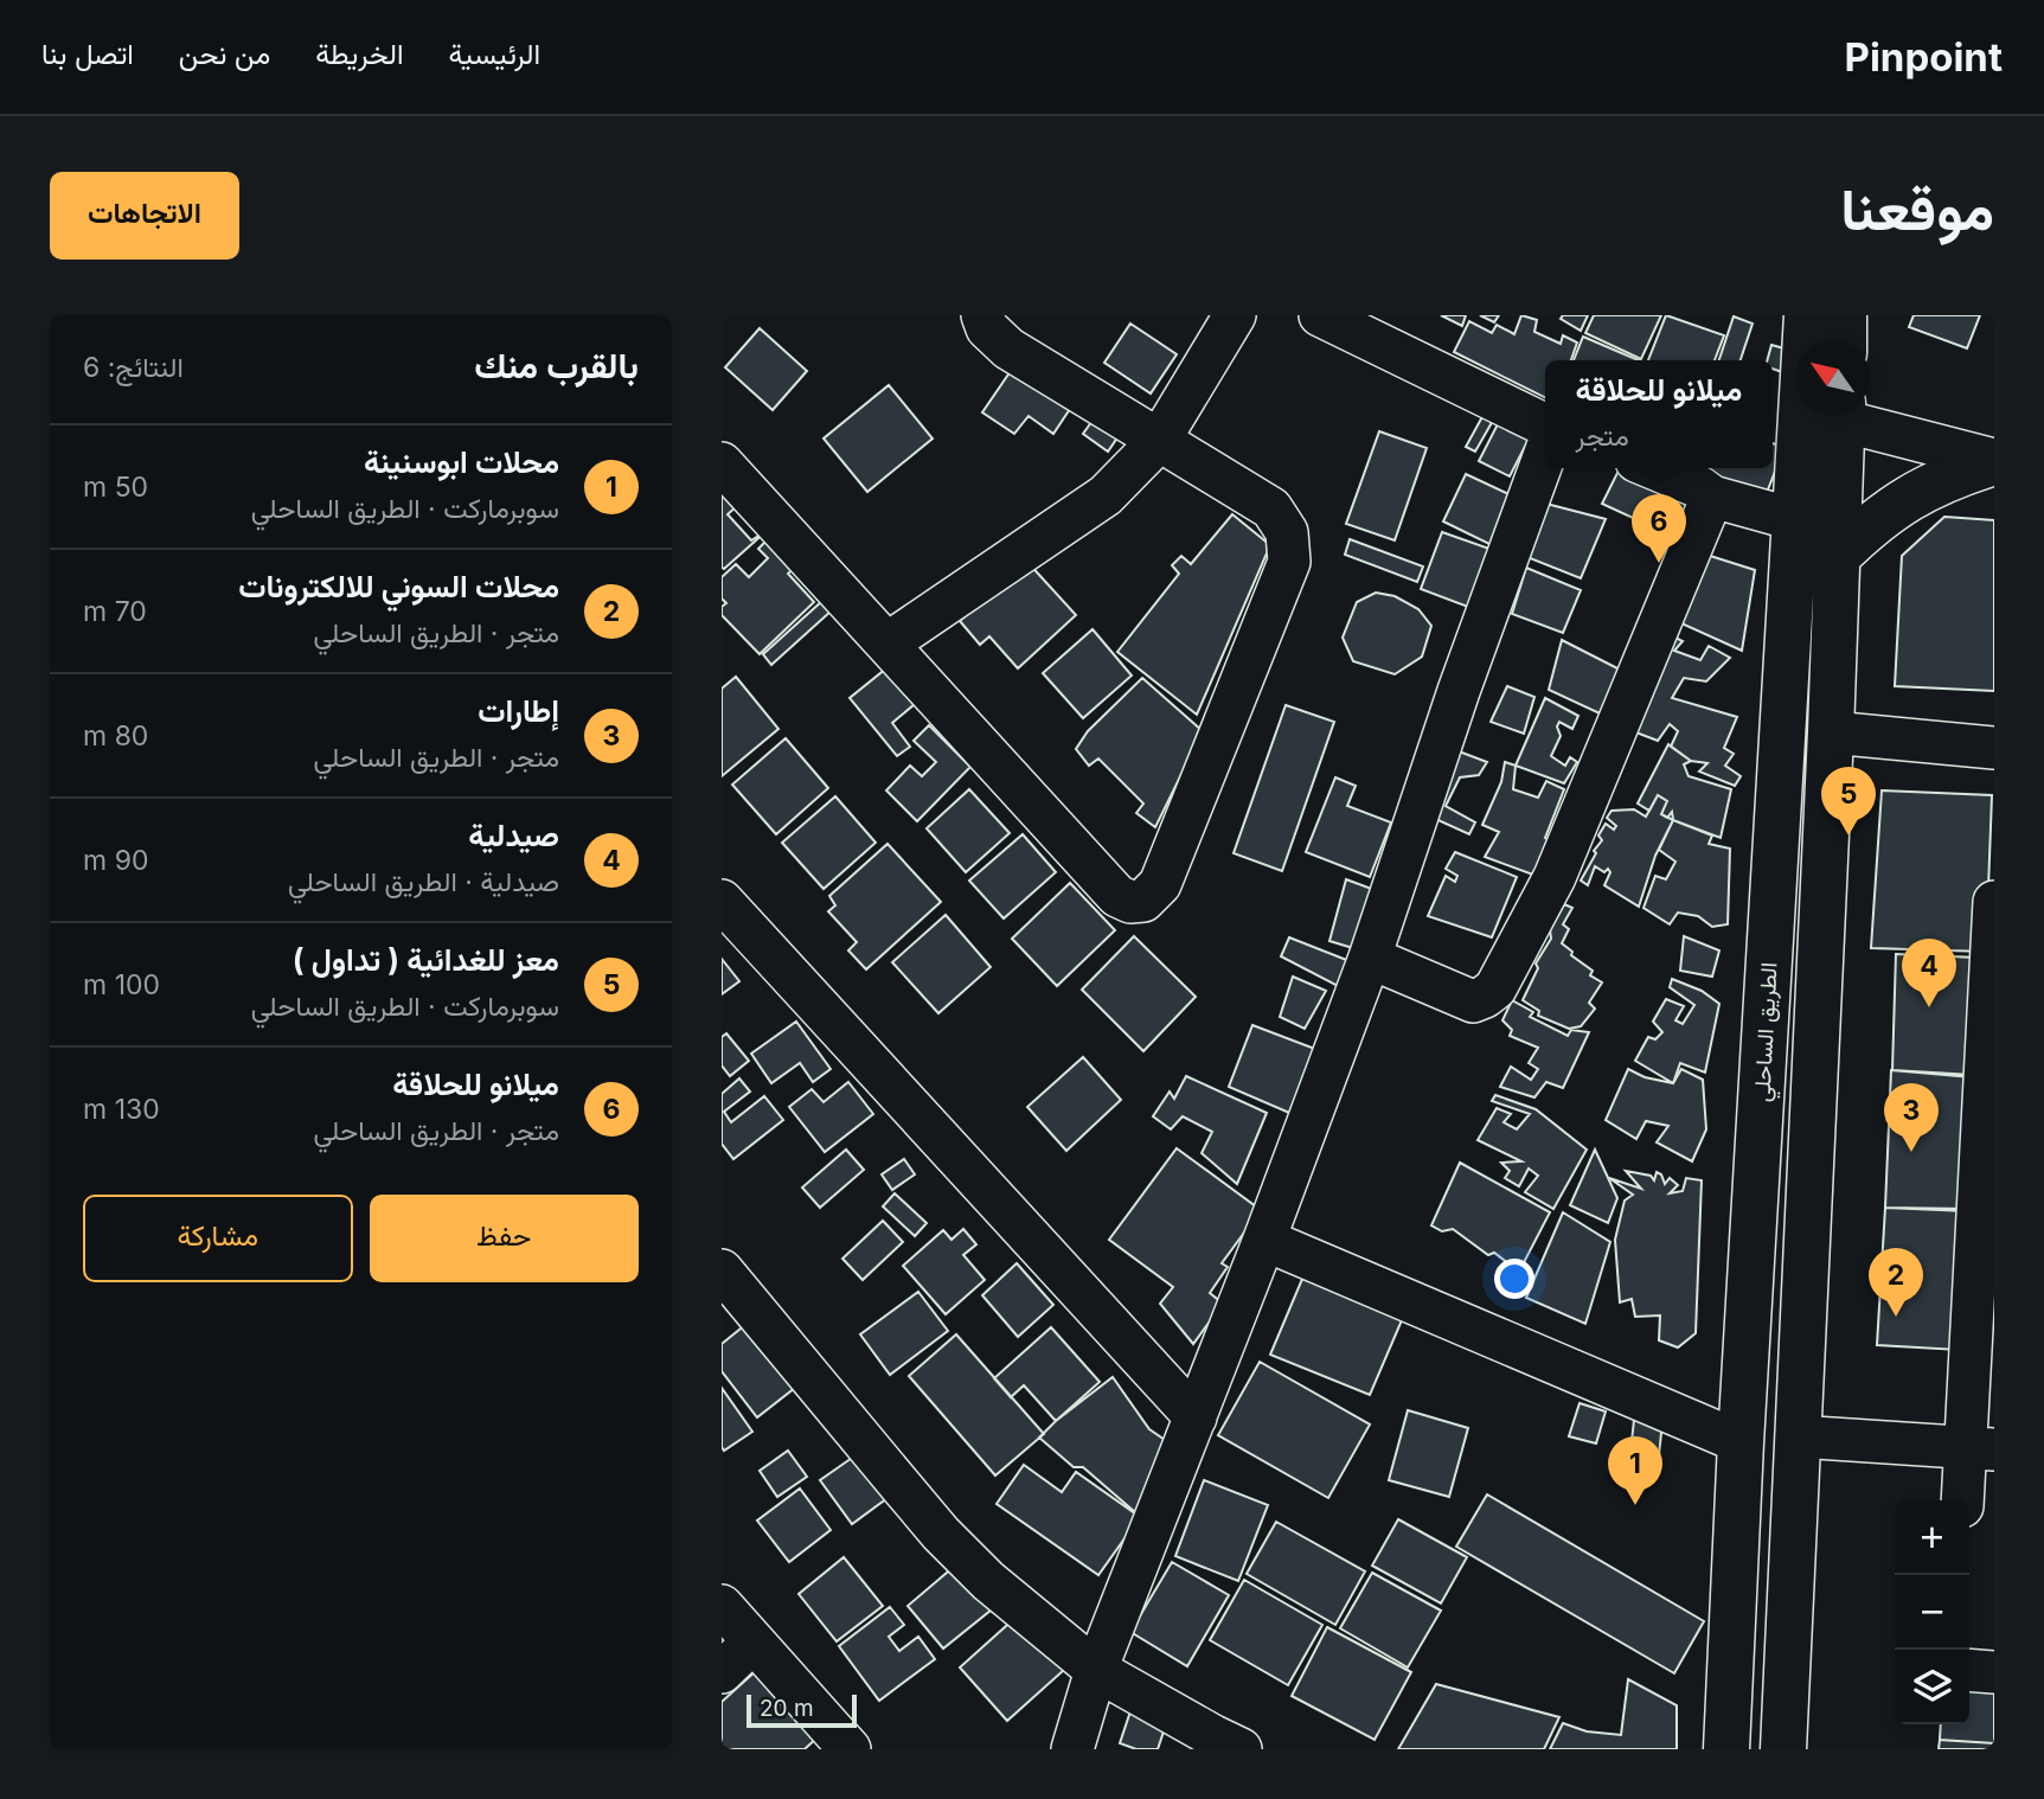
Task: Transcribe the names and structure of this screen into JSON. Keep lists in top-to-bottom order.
{
  "streets": {
    "highway": ["الطريق الساحلي"]
  },
  "scale_bar": "20 m",
  "north": "top left",
  "page": {
    "header": "Pinpoint",
    "nav": [
      "الرئيسية",
      "الخريطة",
      "من نحن",
      "اتصل بنا"
    ],
    "title": "موقعنا",
    "buttons": [
      "الاتجاهات",
      ["حفظ", "مشاركة"]
    ],
    "heading": ["بالقرب منك", "النتائج: 6"],
    "popup": ["ميلانو للحلاقة", "متجر"],
    "list": [
      {
        "mark": "1",
        "name": "محلات ابوسنينة",
        "note": "سوبرماركت · الطريق الساحلي",
        "value": "50 m"
      },
      {
        "mark": "2",
        "name": "محلات السوني للالكترونات",
        "note": "متجر · الطريق الساحلي",
        "value": "70 m"
      },
      {
        "mark": "3",
        "name": "إطارات",
        "note": "متجر · الطريق الساحلي",
        "value": "80 m"
      },
      {
        "mark": "4",
        "name": "صيدلية",
        "note": "صيدلية · الطريق الساحلي",
        "value": "90 m"
      },
      {
        "mark": "5",
        "name": "معز للغدائية ( تداول )",
        "note": "سوبرماركت · الطريق الساحلي",
        "value": "100 m"
      },
      {
        "mark": "6",
        "name": "ميلانو للحلاقة",
        "note": "متجر · الطريق الساحلي",
        "value": "130 m"
      }
    ],
    "pins": [
      "6",
      "5",
      "4",
      "3",
      "2",
      "1"
    ],
    "map_buttons": ["+", "−"],
    "scale": "20 m"
  }
}
